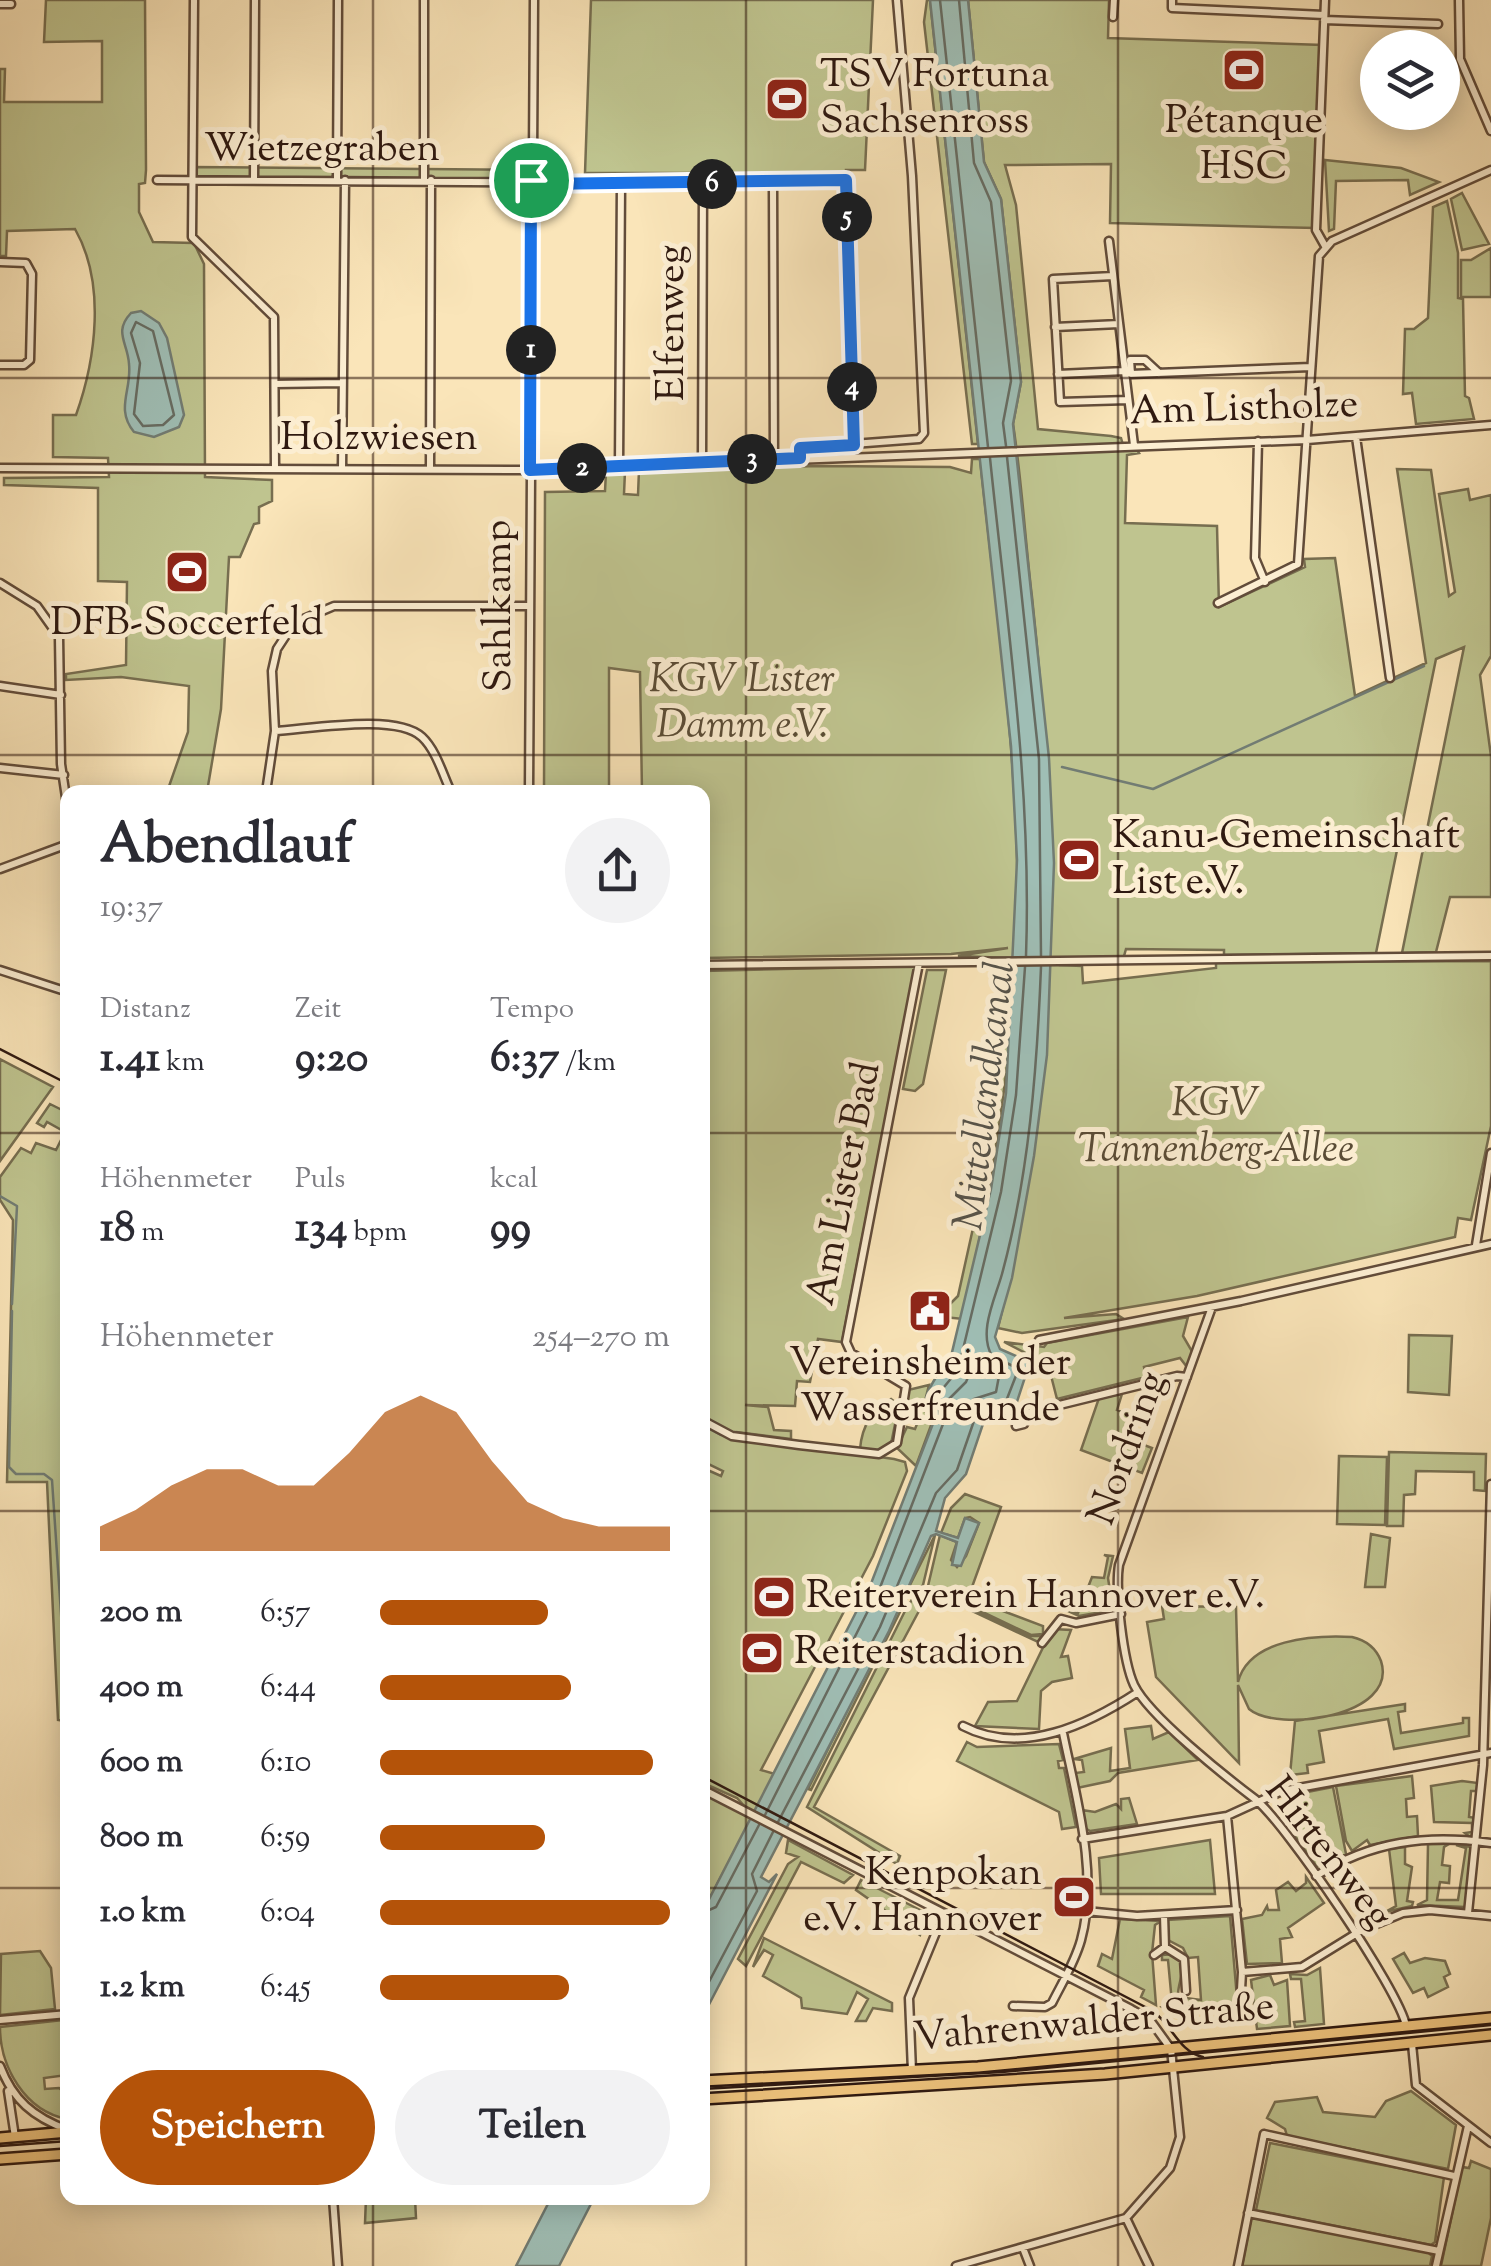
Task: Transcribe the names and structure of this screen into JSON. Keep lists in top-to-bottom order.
{
  "streets": {
    "main road": ["Vahrenwalder Straße"],
    "street": [
      "Wietzegraben",
      "Elfenweg",
      "Am Listholze",
      "Holzwiesen",
      "Sahlkamp",
      "Am Lister Bad",
      "Nordring",
      "Hirtenweg"
    ]
  },
  "crossings": [
    ["Wietzegraben", "Elfenweg"],
    ["Wietzegraben", "Sahlkamp"],
    ["Elfenweg", "Holzwiesen"],
    ["Am Listholze", "Holzwiesen"],
    ["Holzwiesen", "Sahlkamp"],
    ["Nordring", "Hirtenweg"],
    ["Hirtenweg", "Vahrenwalder Straße"]
  ],
  "water": ["Mittellandkanal"],
  "parks": ["KGV Lister Damm e.V.", "KGV Tannenberg-Allee"],
  "places": {
    "sports": [
      "Pétanque HSC",
      "TSV Fortuna Sachsenross",
      "DFB-Soccerfeld",
      "Kanu-Gemeinschaft List e.V.",
      "Reiterverein Hannover e.V.",
      "Reiterstadion",
      "Kenpokan e.V. Hannover"
    ],
    "public building": ["Vereinsheim der Wasserfreunde"]
  },
  "page": {
    "pins": [
      "6",
      "5",
      "1",
      "4",
      "3",
      "2"
    ],
    "heading": ["Abendlauf", "19:37"],
    "stats": [
      ["Distanz", "1.41 km"],
      ["Zeit", "9:20"],
      ["Tempo", "6:37 /km"],
      ["Höhenmeter", "18 m"],
      ["Puls", "134 bpm"],
      ["kcal", "99"]
    ],
    "chart": ["Höhenmeter", "254–270 m"],
    "list": [
      {
        "name": "200 m",
        "note": "6:57"
      },
      {
        "name": "400 m",
        "note": "6:44"
      },
      {
        "name": "600 m",
        "note": "6:10"
      },
      {
        "name": "800 m",
        "note": "6:59"
      },
      {
        "name": "1.0 km",
        "note": "6:04"
      },
      {
        "name": "1.2 km",
        "note": "6:45"
      }
    ],
    "buttons": ["Speichern", "Teilen"]
  }
}
